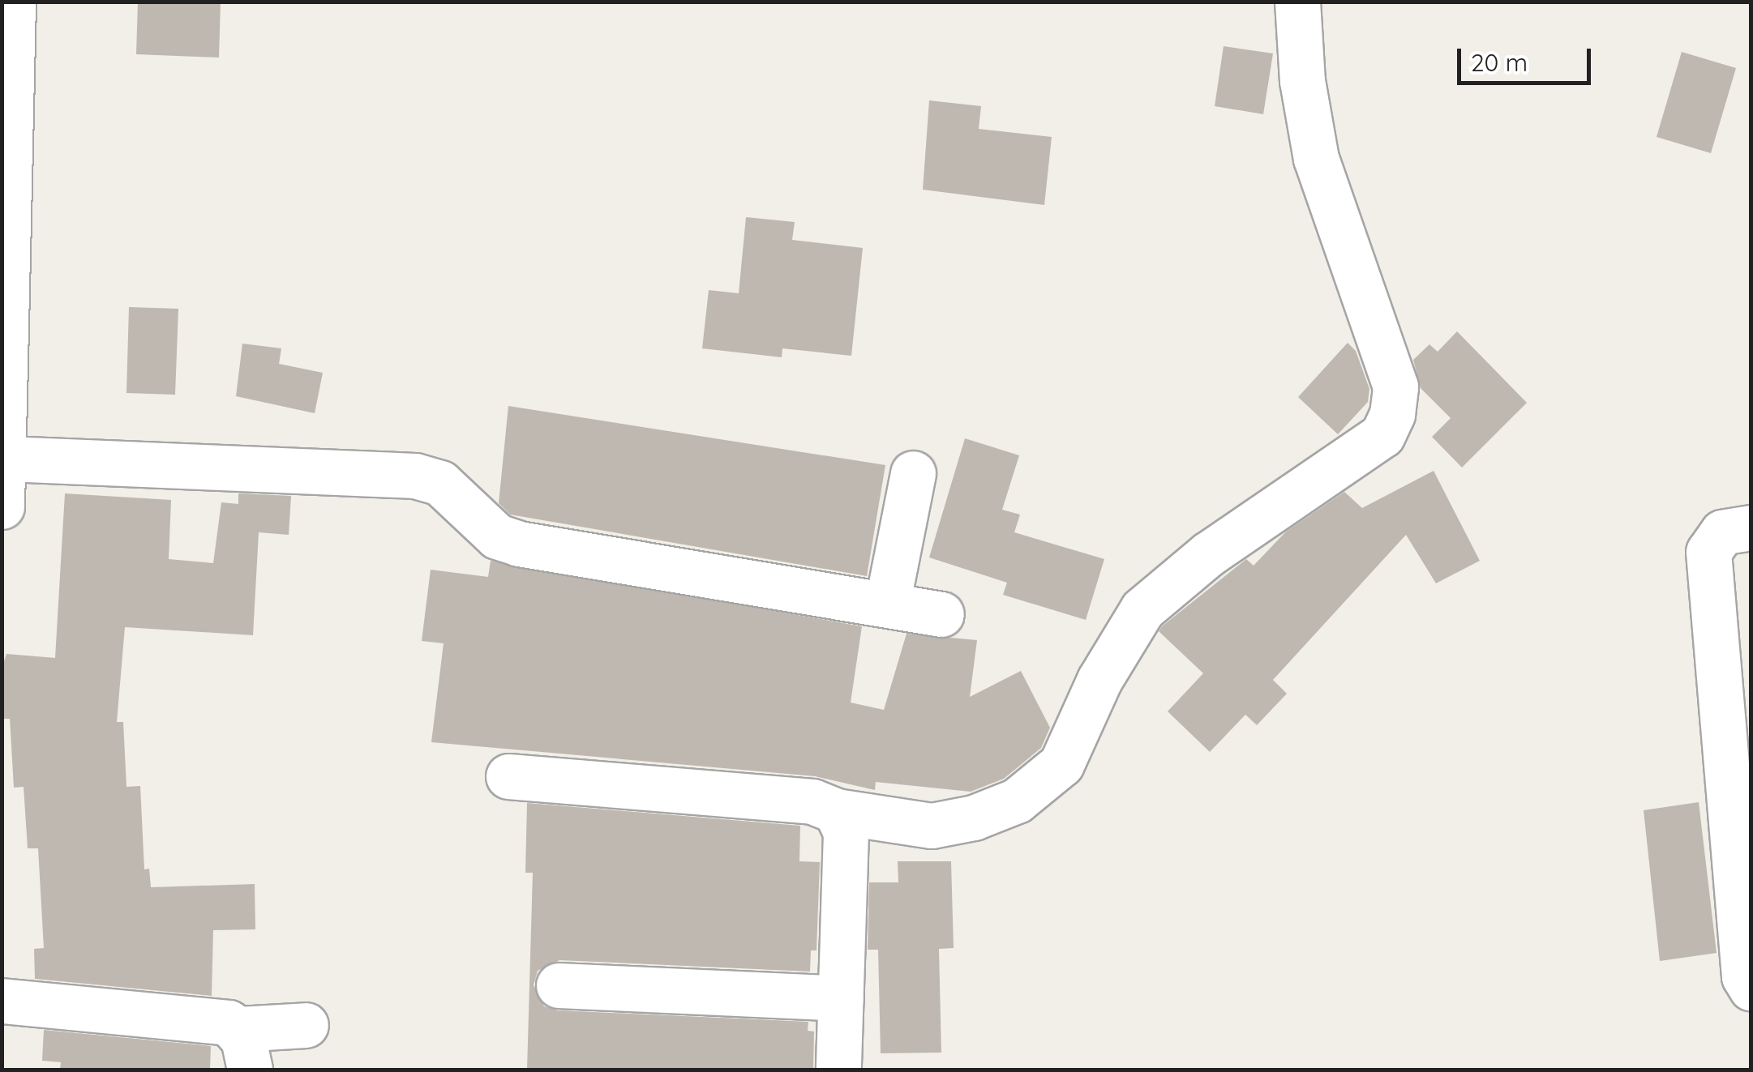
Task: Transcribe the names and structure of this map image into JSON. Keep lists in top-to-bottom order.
{
  "scale_bar": "20 m"
}
